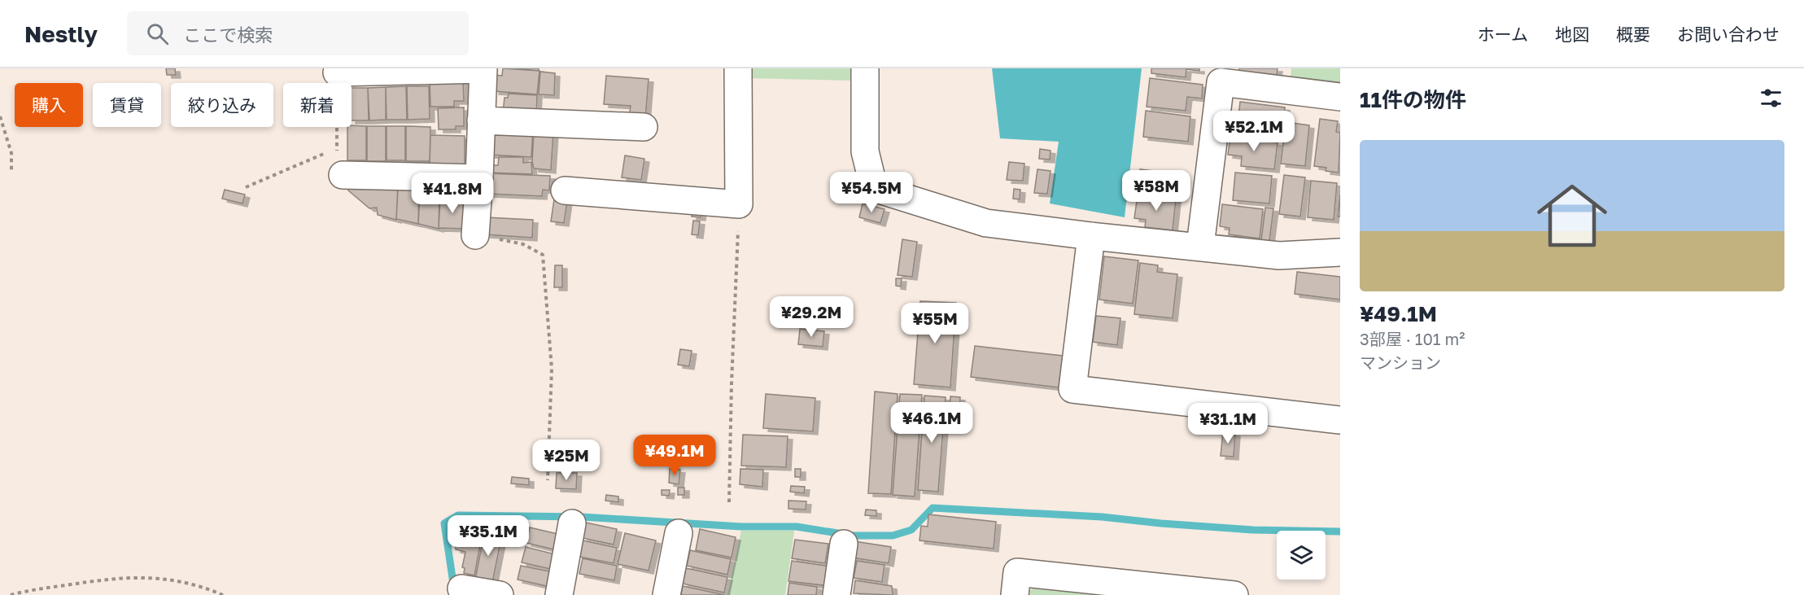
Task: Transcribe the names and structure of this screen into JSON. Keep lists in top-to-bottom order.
{
  "page": {
    "header": "Nestly",
    "search": "ここで検索",
    "nav": [
      "ホーム",
      "地図",
      "概要",
      "お問い合わせ"
    ],
    "heading": "11件の物件",
    "chip": [
      "購入",
      "賃貸",
      "絞り込み",
      "新着"
    ],
    "price": [
      "¥52.1M",
      "¥58M",
      "¥54.5M",
      "¥41.8M",
      "¥29.2M",
      "¥55M",
      "¥46.1M",
      "¥31.1M",
      "¥49.1M",
      "¥25M",
      "¥35.1M"
    ],
    "list": [
      {
        "name": "¥49.1M",
        "note": "3部屋 · 101 m² · マンション"
      }
    ]
  }
}
